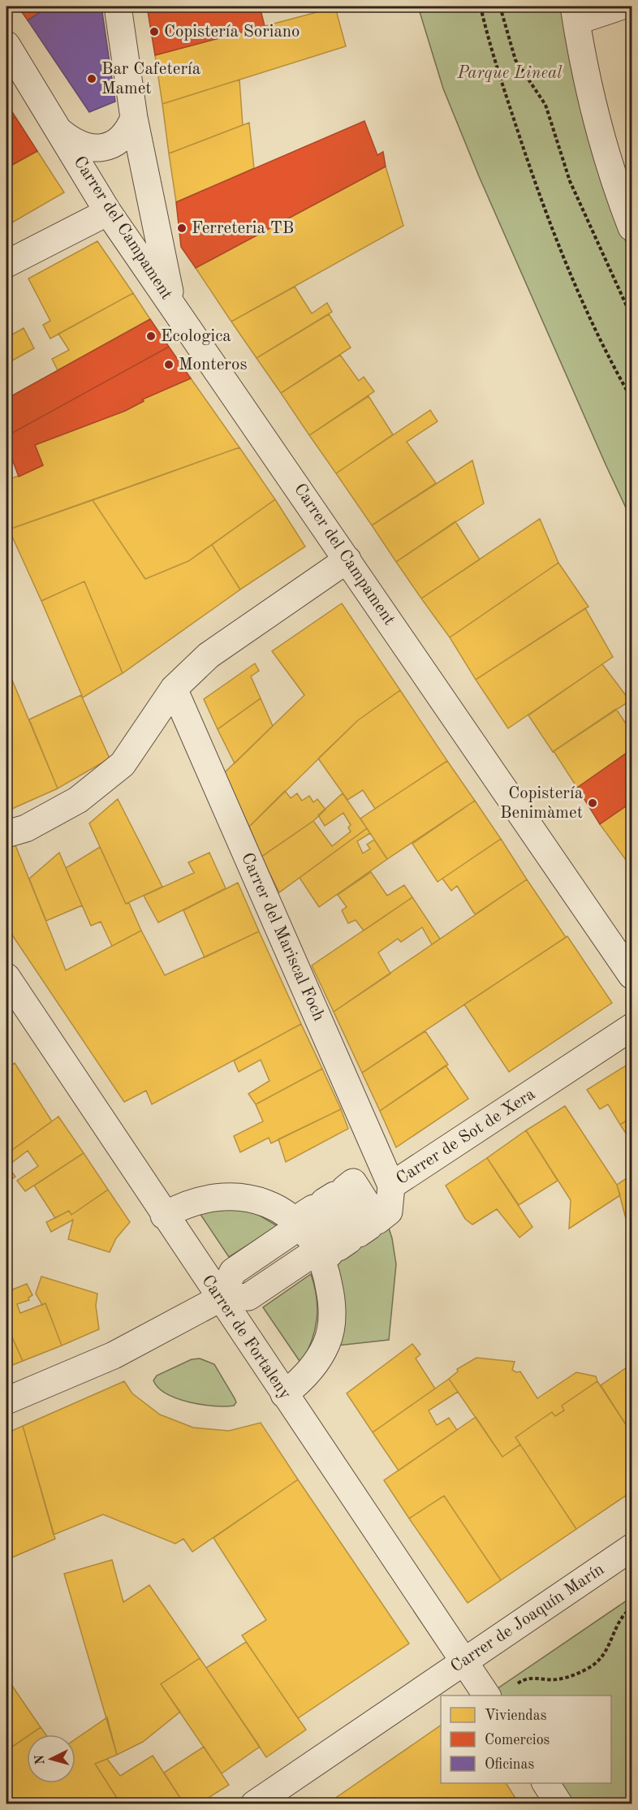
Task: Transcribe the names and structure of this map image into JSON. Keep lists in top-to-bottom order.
{
  "streets": {
    "street": [
      "Carrer del Campament",
      "Carrer del Mariscal Foch",
      "Carrer de Sot de Xera",
      "Carrer de Fortaleny",
      "Carrer de Joaquín Marín"
    ]
  },
  "crossings": [
    ["Carrer del Mariscal Foch", "Carrer de Sot de Xera"],
    ["Carrer de Fortaleny", "Carrer de Joaquín Marín"]
  ],
  "parks": ["Parque Lineal"],
  "places": [
    "Copistería Soriano",
    "Bar Cafetería Mamet",
    "Ferreteria TB",
    "Ecologica",
    "Monteros",
    "Copistería Benimàmet"
  ],
  "legend": ["Viviendas", "Comercios", "Oficinas"],
  "north": "left"
}
